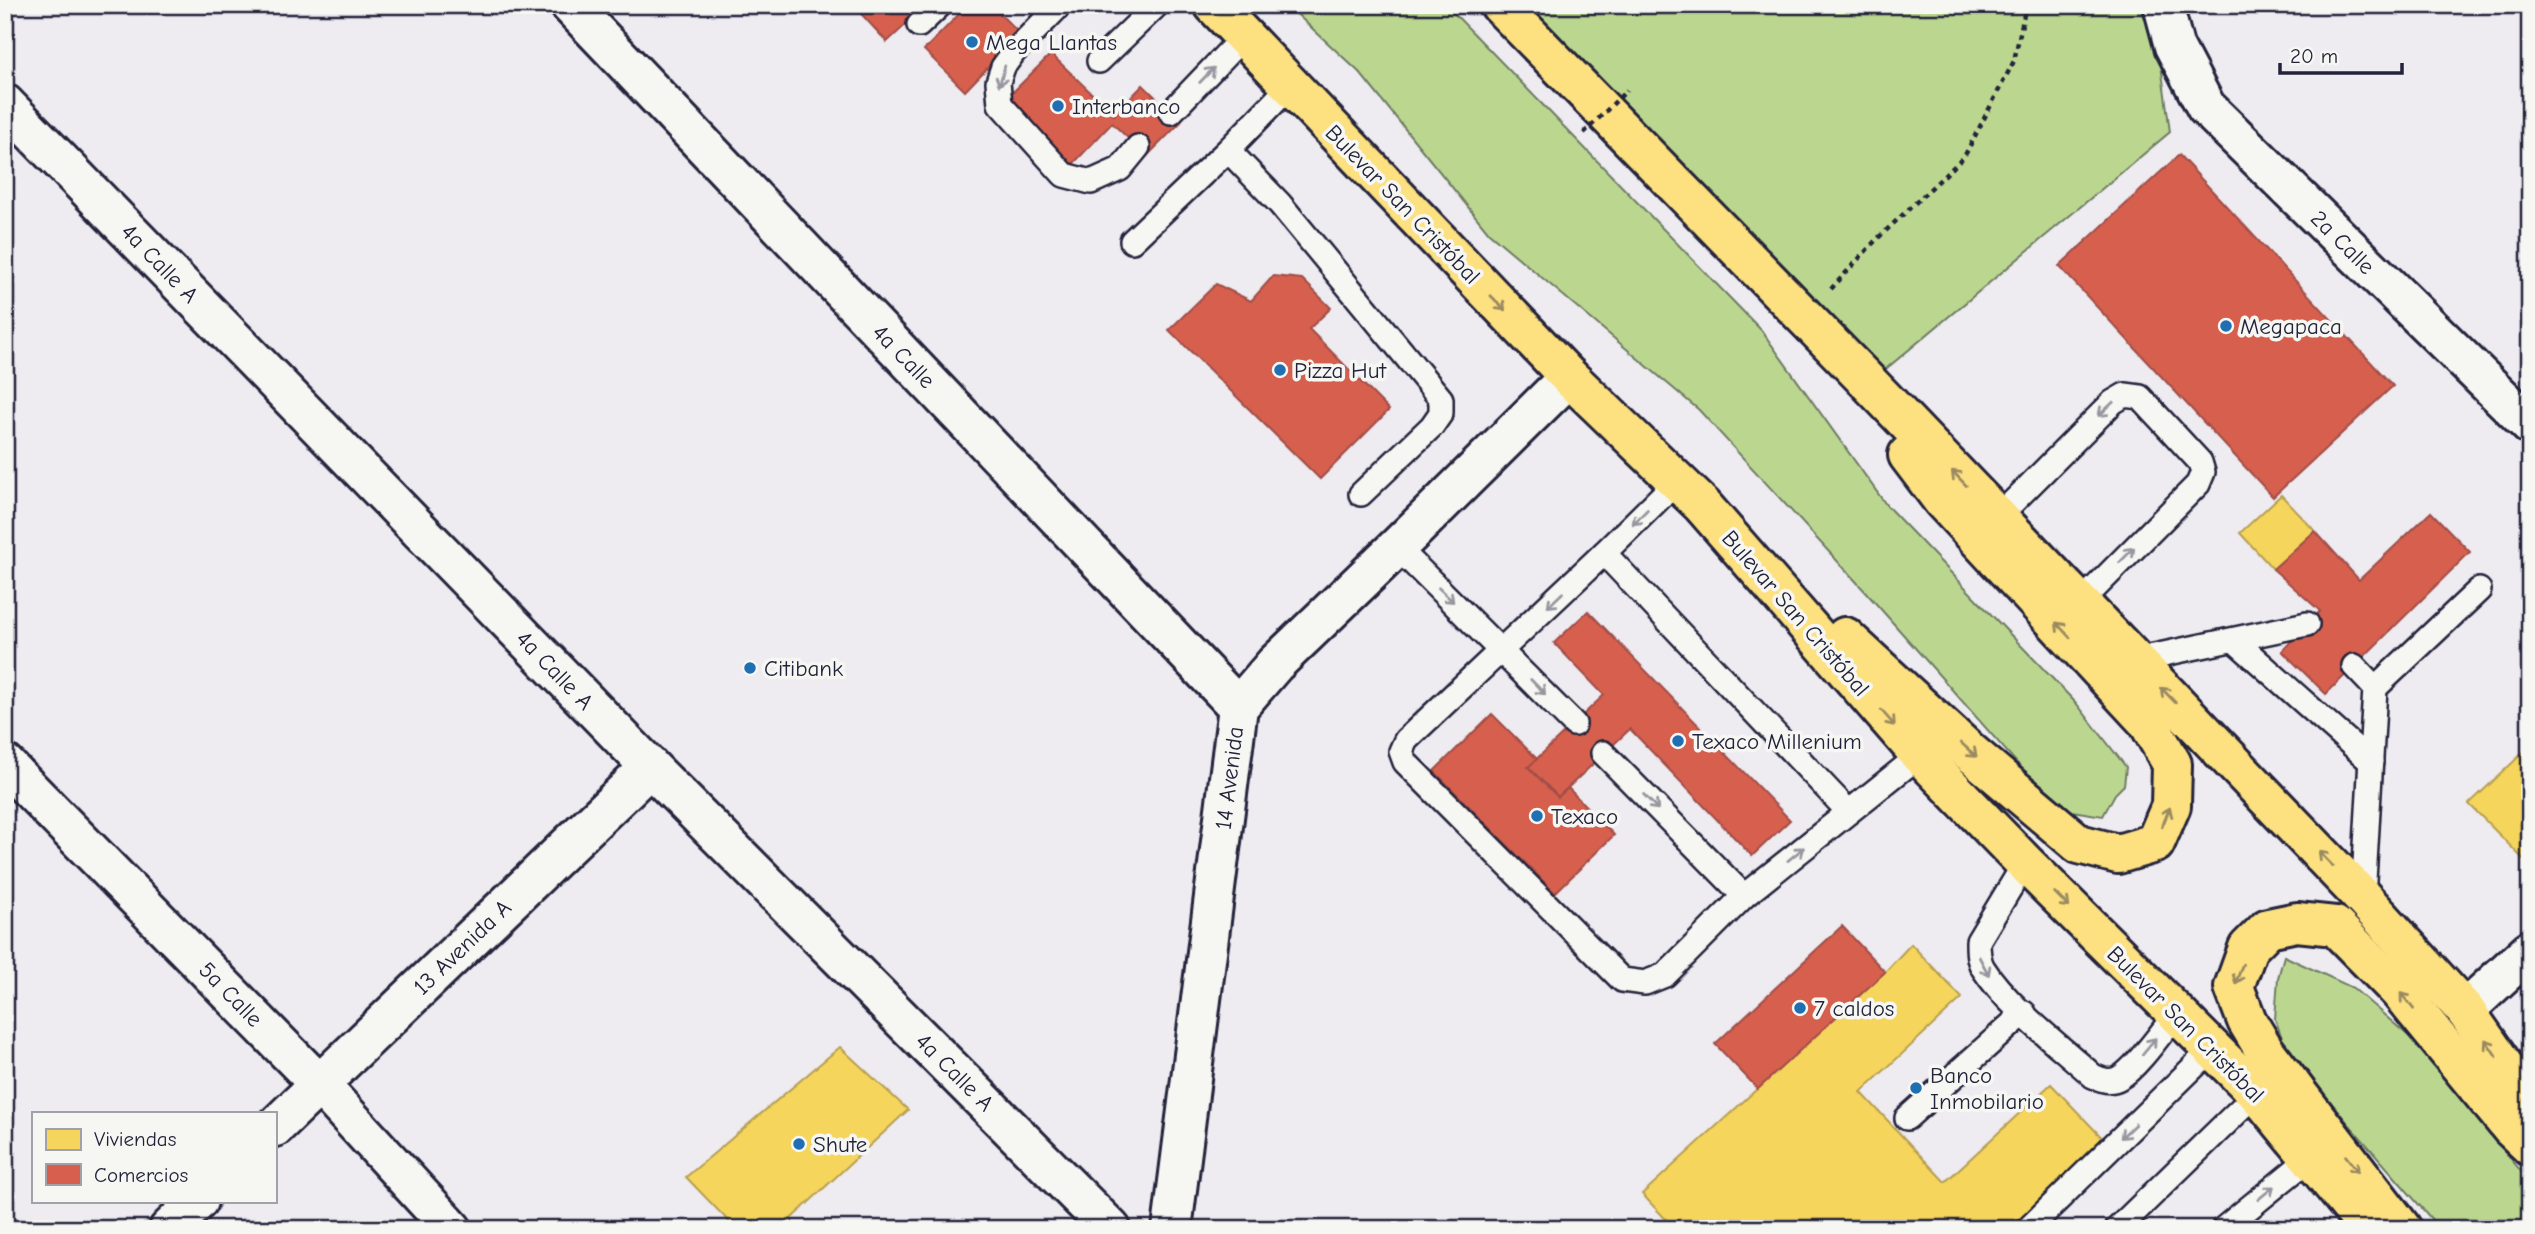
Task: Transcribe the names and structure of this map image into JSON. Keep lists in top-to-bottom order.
{
  "streets": {
    "main road": ["Bulevar San Cristóbal"],
    "street": [
      "2a Calle",
      "4a Calle A",
      "4a Calle",
      "14 Avenida",
      "13 Avenida A",
      "5a Calle"
    ]
  },
  "crossings": [
    ["Bulevar San Cristóbal", "14 Avenida"],
    ["4a Calle A", "13 Avenida A"],
    ["4a Calle", "14 Avenida"],
    ["13 Avenida A", "5a Calle"]
  ],
  "places": [
    "Mega Llantas",
    "Interbanco",
    "Megapaca",
    "Pizza Hut",
    "Citibank",
    "Texaco Millenium",
    "Texaco",
    "7 caldos",
    "Banco Inmobilario",
    "Shute"
  ],
  "legend": ["Viviendas", "Comercios"],
  "scale_bar": "20 m"
}
